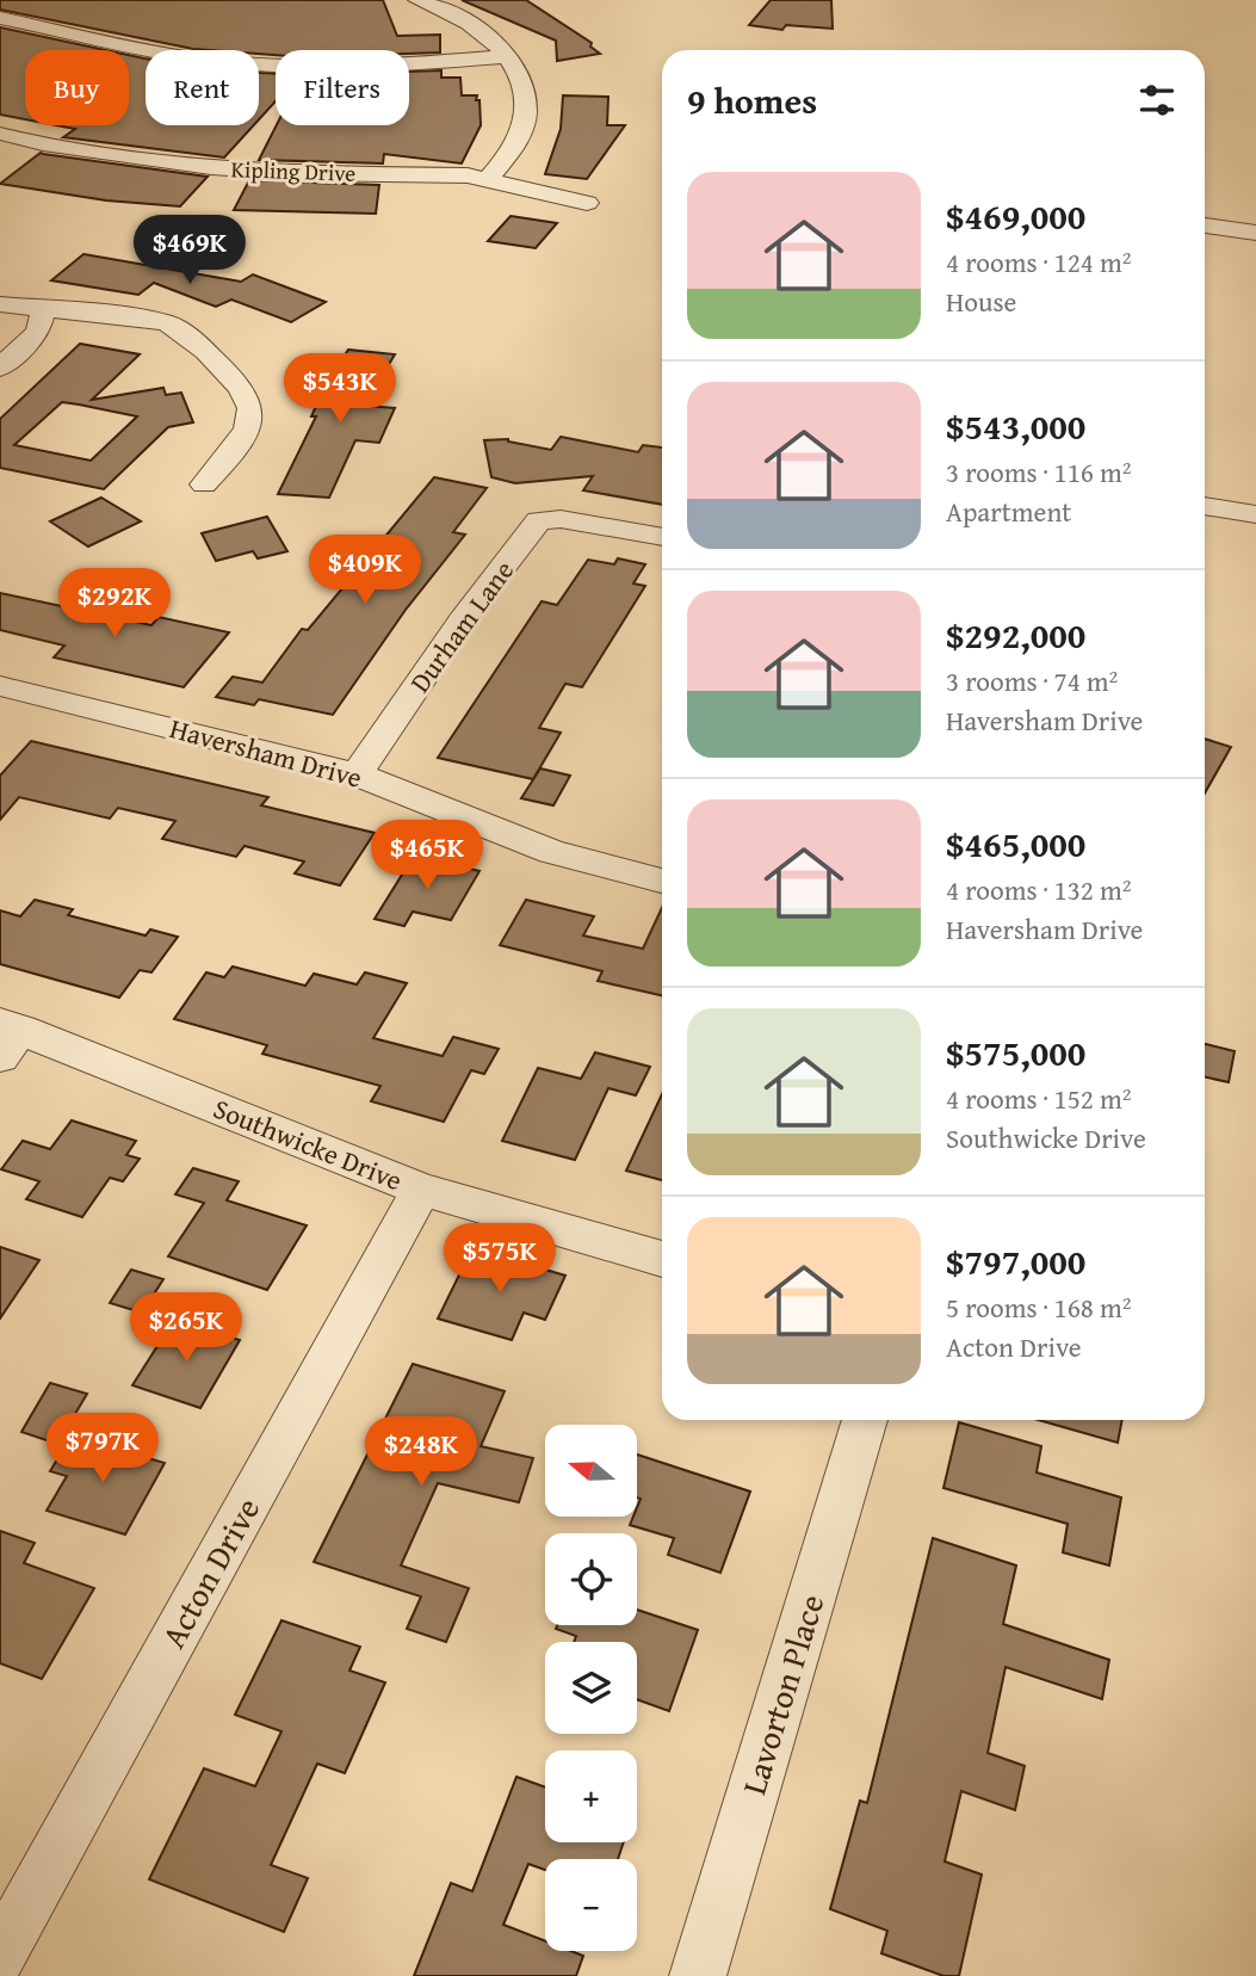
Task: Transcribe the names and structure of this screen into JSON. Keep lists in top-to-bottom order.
{
  "streets": {
    "street": [
      "Kipling Drive",
      "Durham Lane",
      "Haversham Drive",
      "Southwicke Drive",
      "Acton Drive",
      "Lavorton Place"
    ]
  },
  "crossings": [
    ["Durham Lane", "Haversham Drive"],
    ["Southwicke Drive", "Acton Drive"]
  ],
  "north": "left",
  "page": {
    "chip": ["Buy", "Rent", "Filters"],
    "heading": "9 homes",
    "list": [
      {
        "name": "$469,000",
        "note": "4 rooms · 124 m² · House"
      },
      {
        "name": "$543,000",
        "note": "3 rooms · 116 m² · Apartment"
      },
      {
        "name": "$292,000",
        "note": "3 rooms · 74 m² · Haversham Drive"
      },
      {
        "name": "$465,000",
        "note": "4 rooms · 132 m² · Haversham Drive"
      },
      {
        "name": "$575,000",
        "note": "4 rooms · 152 m² · Southwicke Drive"
      },
      {
        "name": "$797,000",
        "note": "5 rooms · 168 m² · Acton Drive"
      }
    ],
    "price": [
      "$469K",
      "$543K",
      "$409K",
      "$292K",
      "$465K",
      "$575K",
      "$265K",
      "$797K",
      "$248K"
    ],
    "map_buttons": ["+", "−"]
  }
}
